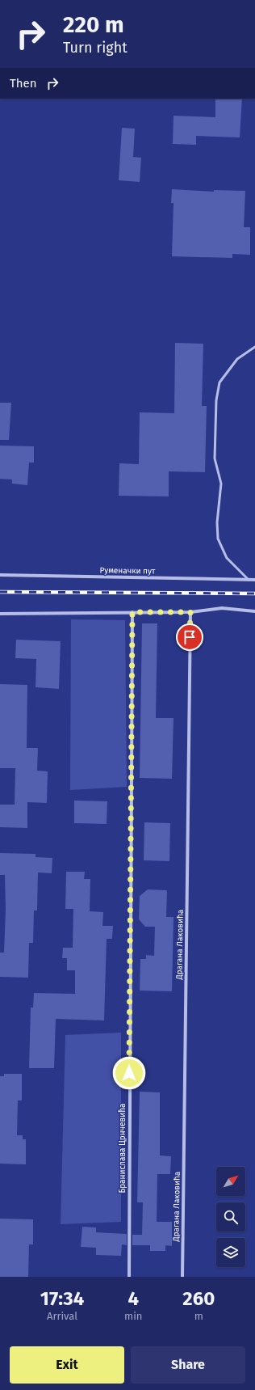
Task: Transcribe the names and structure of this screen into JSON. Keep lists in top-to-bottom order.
{
  "streets": {
    "street": ["Руменачки пут", "Драгана Лаковића", "Бранислава Црнчевића"]
  },
  "north": "top right",
  "page": {
    "turn": ["220 m", "Turn right"],
    "then": "Then",
    "eta": [
      "17:34",
      "Arrival",
      "4",
      "min",
      "260",
      "m"
    ],
    "buttons": ["Exit", "Share"]
  }
}
